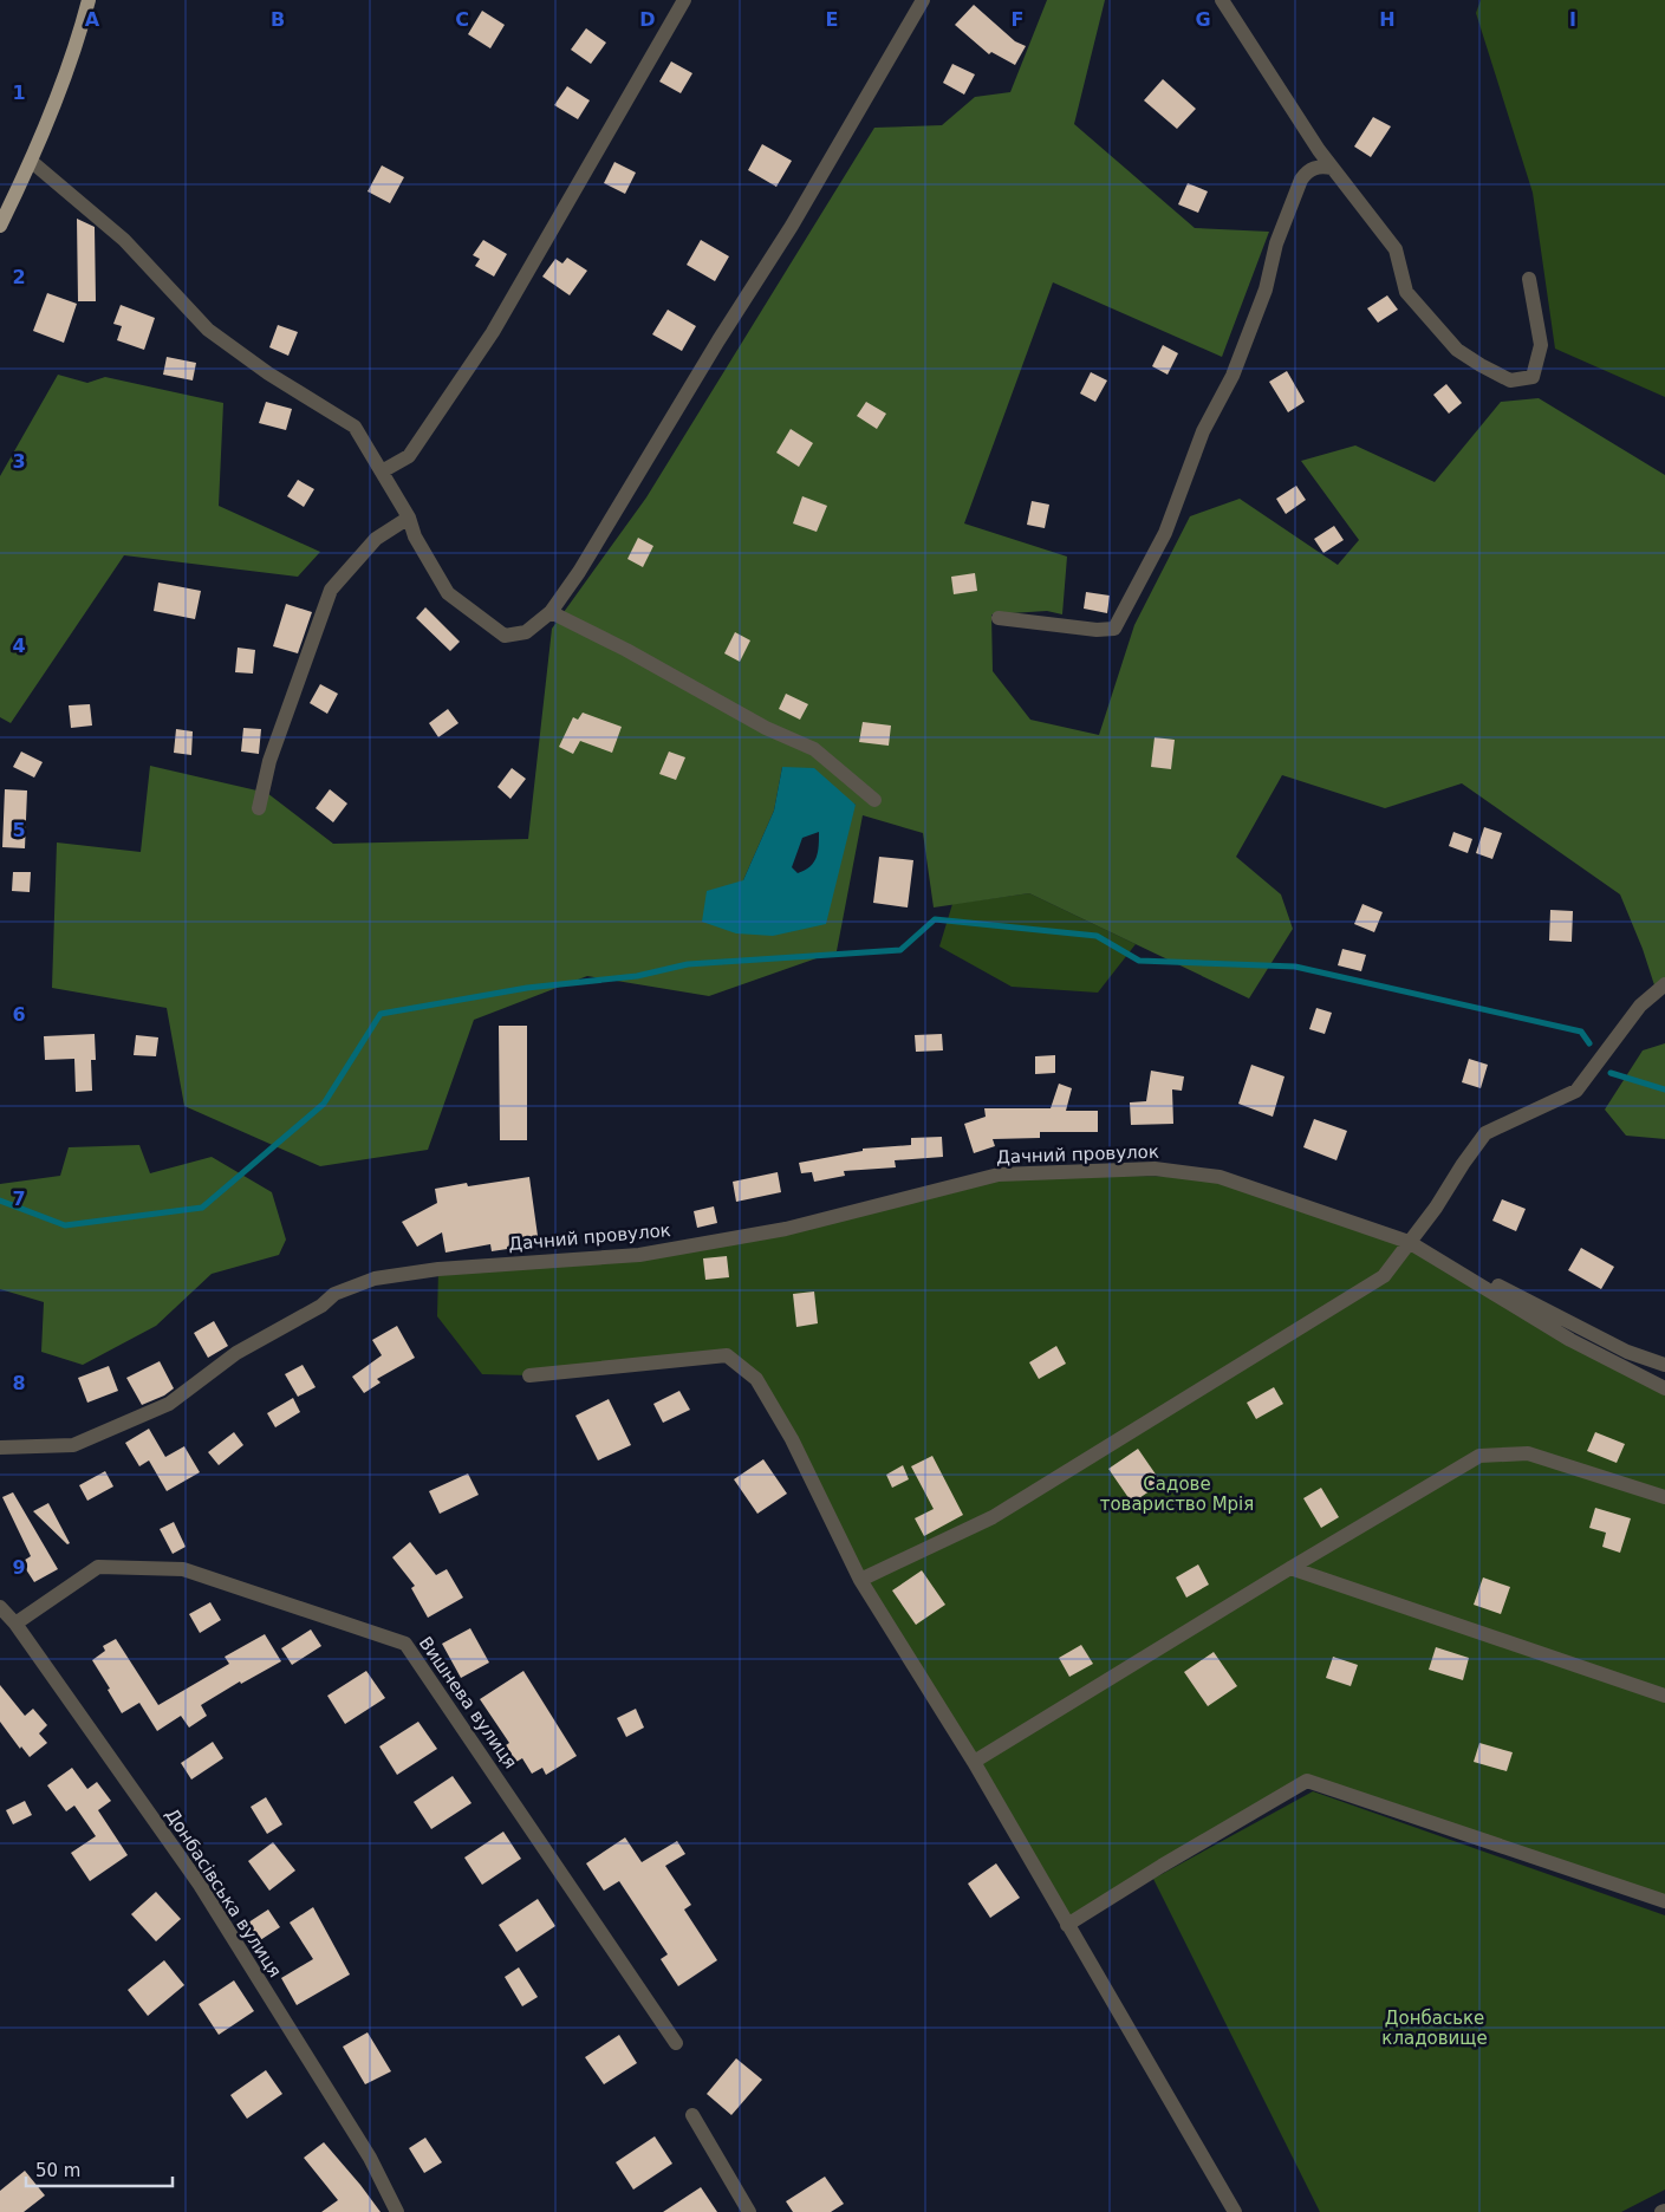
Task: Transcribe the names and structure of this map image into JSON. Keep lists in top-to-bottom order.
{
  "streets": {
    "street": ["Дачний провулок", "Вишнева вулиця", "Донбасівська вулиця"]
  },
  "crossings": [
    ["Вишнева вулиця", "Донбасівська вулиця"]
  ],
  "parks": ["Садове товариство Мрія", "Донбаське кладовище"],
  "scale_bar": "50 m",
  "grid": {
    "columns": [
      "A",
      "B",
      "C",
      "D",
      "E",
      "F",
      "G",
      "H",
      "I"
    ],
    "rows": [
      "1",
      "2",
      "3",
      "4",
      "5",
      "6",
      "7",
      "8",
      "9"
    ]
  }
}
